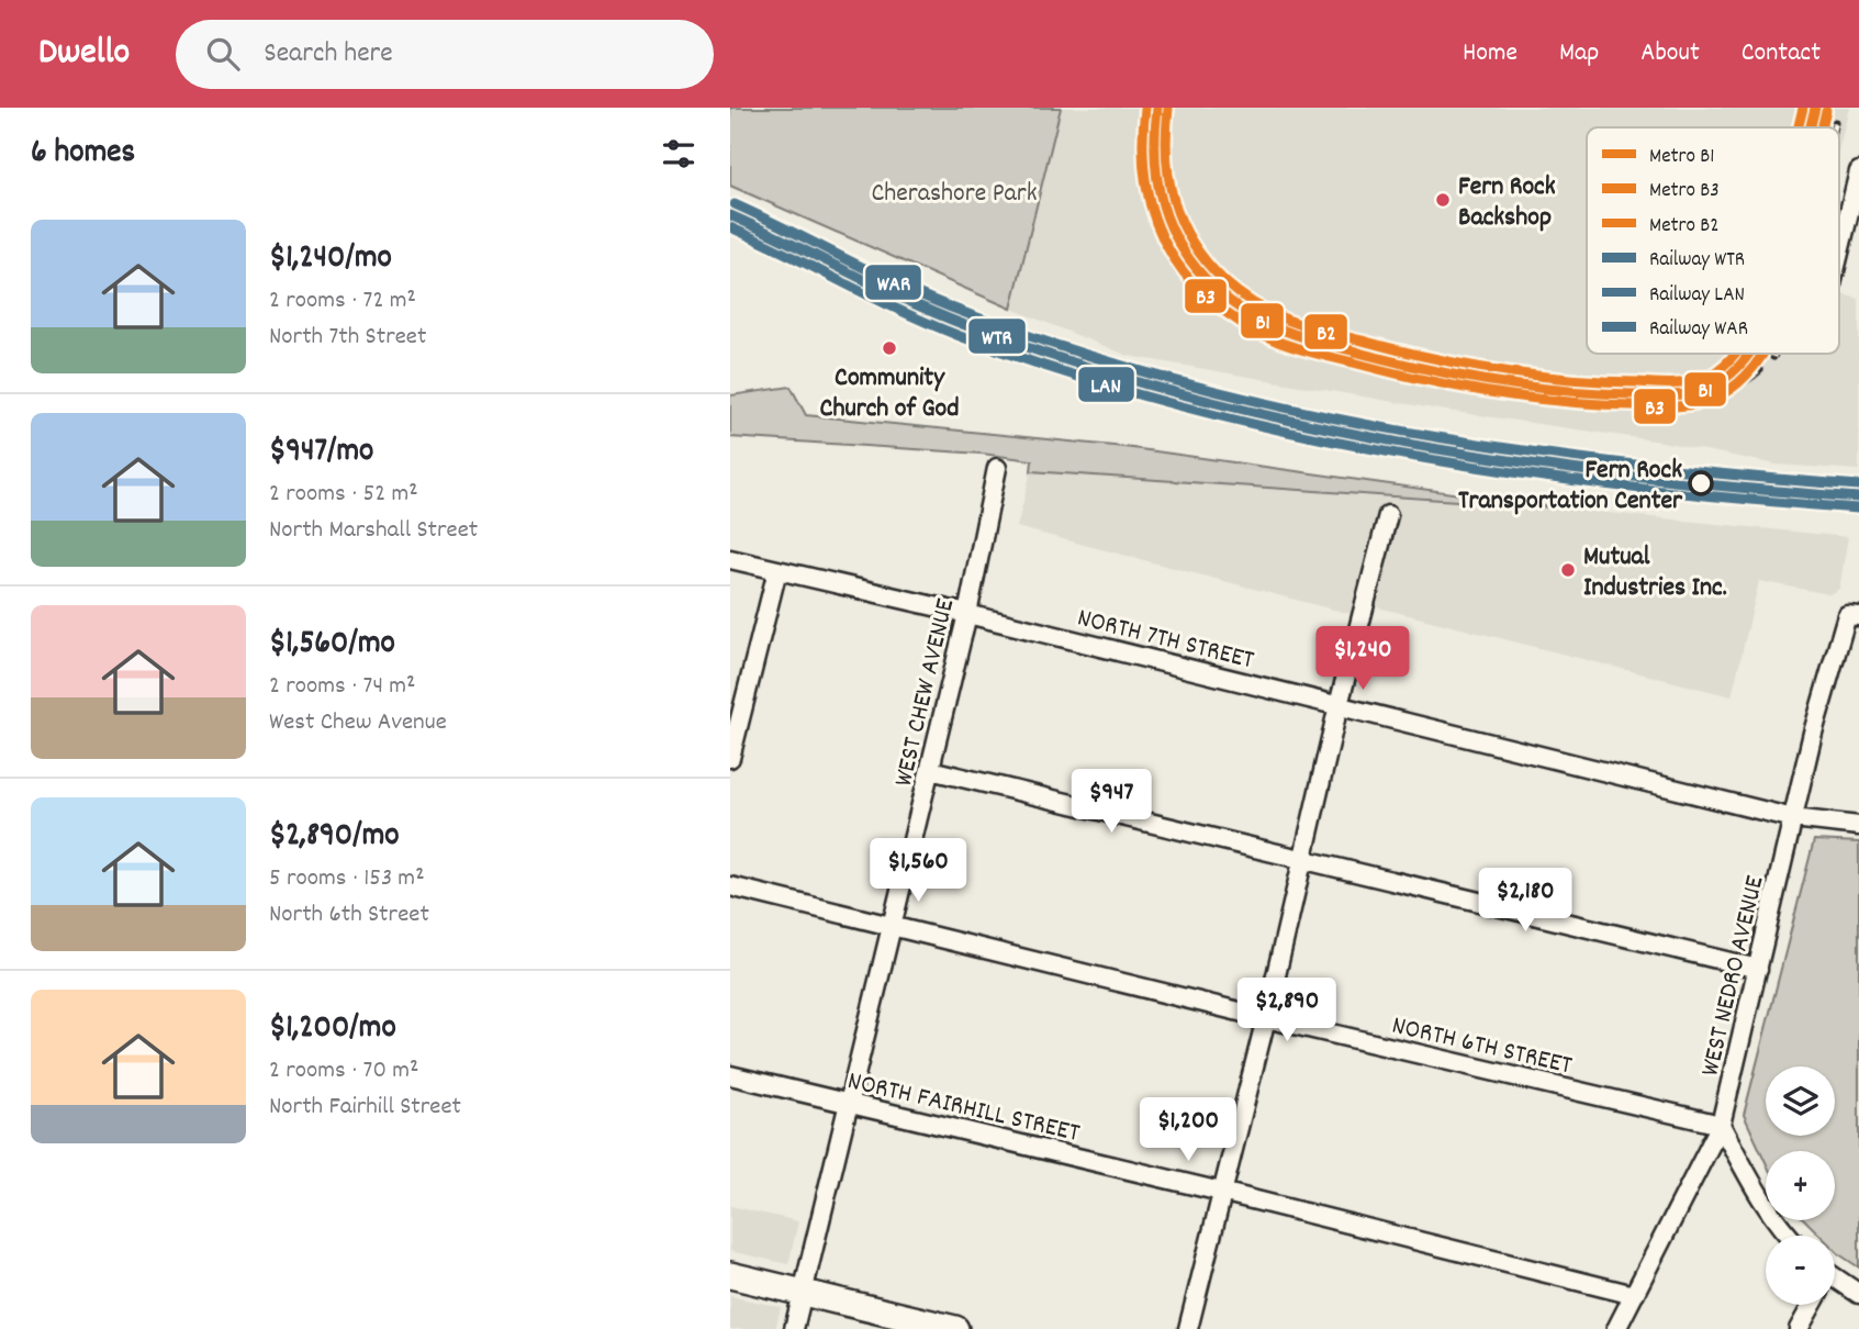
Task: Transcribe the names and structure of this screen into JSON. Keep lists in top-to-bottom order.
{
  "streets": {
    "street": [
      "NORTH 7TH STREET",
      "WEST CHEW AVENUE",
      "WEST NEDRO AVENUE",
      "NORTH 6TH STREET",
      "NORTH FAIRHILL STREET"
    ]
  },
  "crossings": [
    ["NORTH 7TH STREET", "WEST CHEW AVENUE"],
    ["NORTH 7TH STREET", "WEST NEDRO AVENUE"],
    ["WEST CHEW AVENUE", "NORTH 6TH STREET"],
    ["WEST CHEW AVENUE", "NORTH FAIRHILL STREET"],
    ["WEST NEDRO AVENUE", "NORTH 6TH STREET"],
    ["WEST NEDRO AVENUE", "NORTH FAIRHILL STREET"]
  ],
  "parks": ["Cherashore Park"],
  "places": [
    "Fern Rock Backshop",
    "Community Church of God",
    "Fern Rock Transportation Center",
    "Mutual Industries Inc."
  ],
  "lines": [
    "metro line B1",
    "metro line B3",
    "metro line B2",
    "rail line WAR",
    "rail line WTR",
    "rail line LAN"
  ],
  "legend": [
    "Metro B1",
    "Metro B3",
    "Metro B2",
    "Railway WTR",
    "Railway LAN",
    "Railway WAR"
  ],
  "page": {
    "header": "Dwello",
    "search": "Search here",
    "nav": [
      "Home",
      "Map",
      "About",
      "Contact"
    ],
    "heading": "6 homes",
    "list": [
      {
        "name": "$1,240/mo",
        "note": "2 rooms · 72 m² · North 7th Street"
      },
      {
        "name": "$947/mo",
        "note": "2 rooms · 52 m² · North Marshall Street"
      },
      {
        "name": "$1,560/mo",
        "note": "2 rooms · 74 m² · West Chew Avenue"
      },
      {
        "name": "$2,890/mo",
        "note": "5 rooms · 153 m² · North 6th Street"
      },
      {
        "name": "$1,200/mo",
        "note": "2 rooms · 70 m² · North Fairhill Street"
      }
    ],
    "price": [
      "$1,240",
      "$947",
      "$1,560",
      "$2,180",
      "$2,890",
      "$1,200"
    ],
    "map_buttons": ["+", "−"]
  }
}
